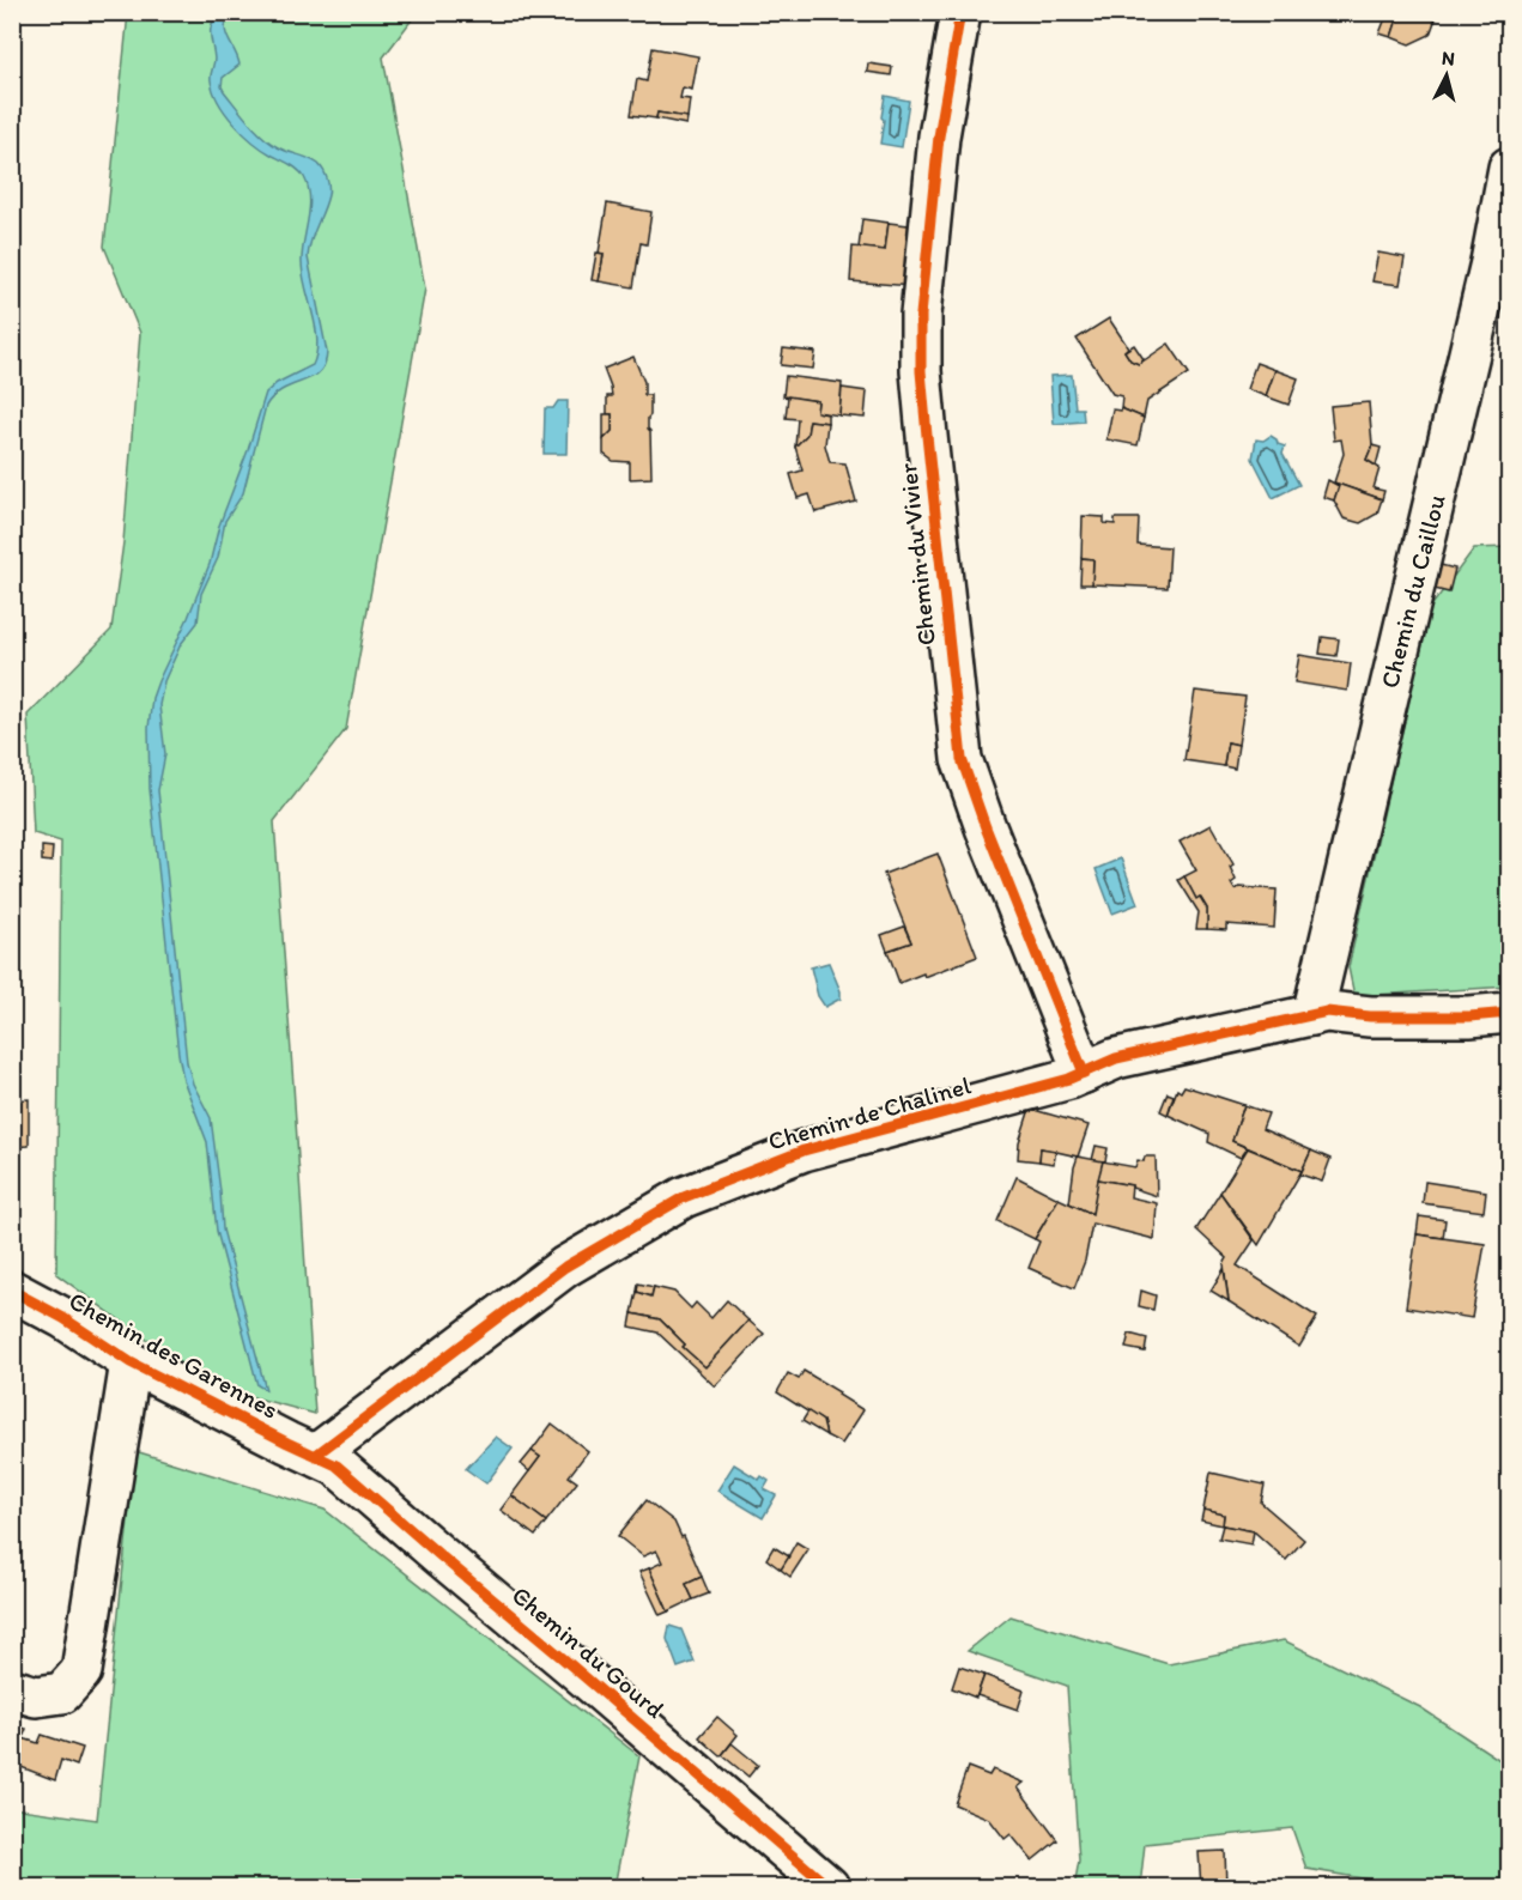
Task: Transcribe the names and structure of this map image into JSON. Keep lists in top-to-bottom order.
{
  "streets": {
    "street": [
      "Chemin du Vivier",
      "Chemin du Caillou",
      "Chemin de Chalinel",
      "Chemin des Garennes",
      "Chemin du Gourd"
    ]
  },
  "crossings": [
    ["Chemin du Vivier", "Chemin de Chalinel"],
    ["Chemin du Caillou", "Chemin de Chalinel"],
    ["Chemin de Chalinel", "Chemin des Garennes"],
    ["Chemin de Chalinel", "Chemin du Gourd"],
    ["Chemin des Garennes", "Chemin du Gourd"]
  ],
  "north": "top"
}
